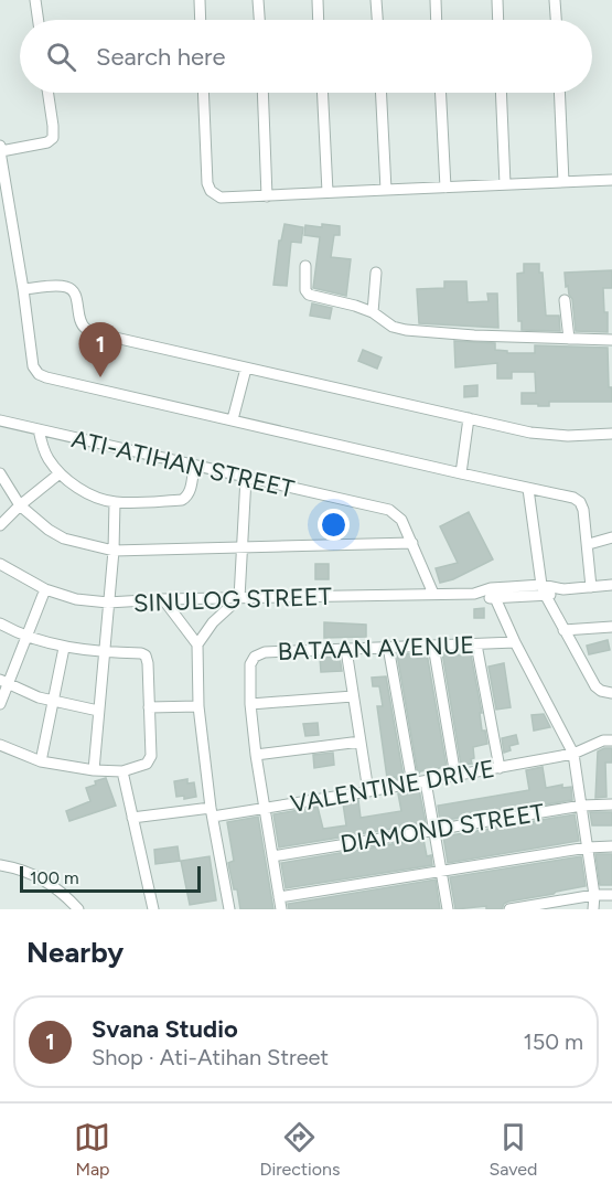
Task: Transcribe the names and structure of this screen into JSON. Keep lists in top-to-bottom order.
{
  "streets": {
    "street": [
      "ATI-ATIHAN STREET",
      "SINULOG STREET",
      "BATAAN AVENUE",
      "VALENTINE DRIVE",
      "DIAMOND STREET"
    ]
  },
  "crossings": [
    ["ATI-ATIHAN STREET", "SINULOG STREET"],
    ["BATAAN AVENUE", "VALENTINE DRIVE"],
    ["BATAAN AVENUE", "DIAMOND STREET"]
  ],
  "scale_bar": "100 m",
  "page": {
    "search": "Search here",
    "pins": "1",
    "scale": "100 m",
    "heading": "Nearby",
    "list": [
      {
        "mark": "1",
        "name": "Svana Studio",
        "note": "Shop · Ati-Atihan Street",
        "value": "150 m"
      }
    ],
    "nav": ["Map", "Directions", "Saved"]
  }
}
